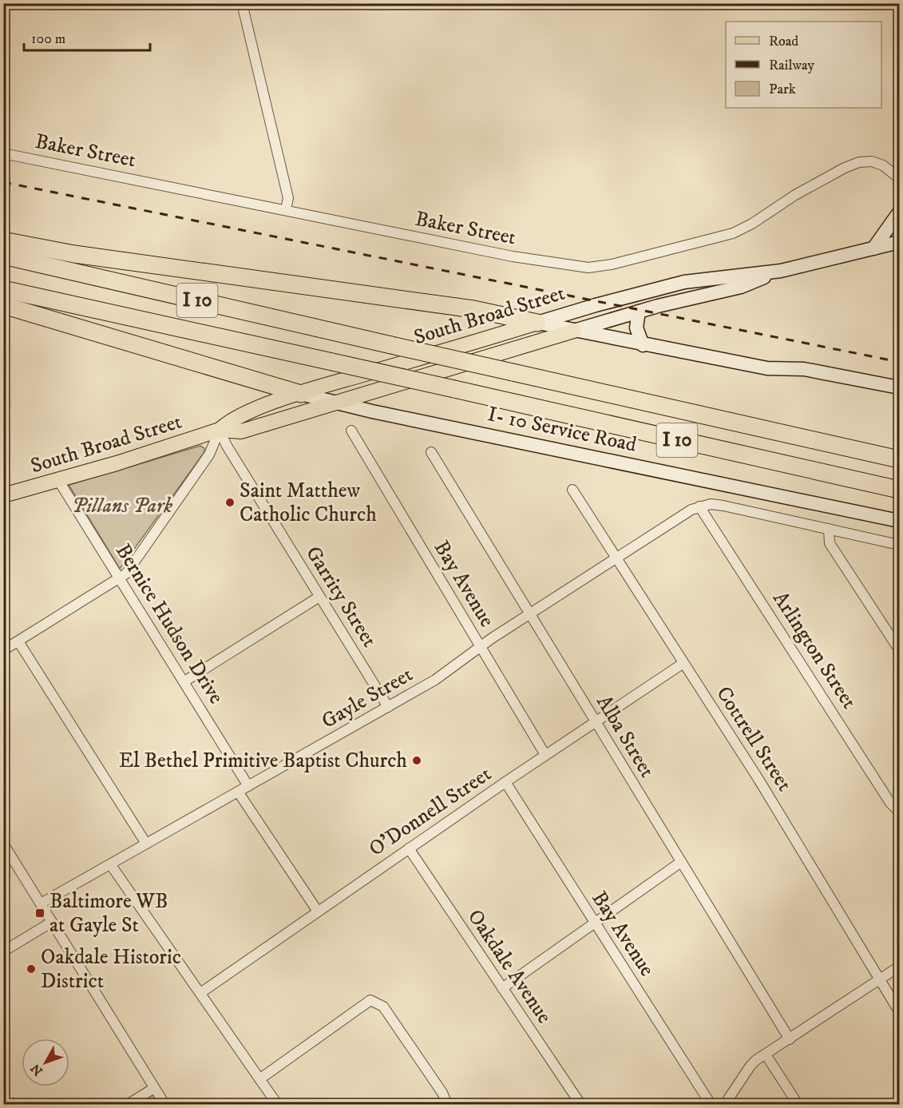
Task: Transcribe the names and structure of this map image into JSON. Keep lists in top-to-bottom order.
{
  "streets": {
    "highway": ["I 10"],
    "main road": ["South Broad Street", "I- 10 Service Road"],
    "street": [
      "Baker Street",
      "Bay Avenue",
      "Garrity Street",
      "Bernice Hudson Drive",
      "Arlington Street",
      "Gayle Street",
      "Alba Street",
      "Cottrell Street",
      "O'Donnell Street",
      "Oakdale Avenue"
    ]
  },
  "crossings": [
    ["South Broad Street", "I- 10 Service Road"],
    ["South Broad Street", "Garrity Street"],
    ["South Broad Street", "Bernice Hudson Drive"],
    ["Bay Avenue", "Gayle Street"],
    ["Bay Avenue", "O'Donnell Street"],
    ["Garrity Street", "Gayle Street"],
    ["Bernice Hudson Drive", "Gayle Street"],
    ["Arlington Street", "Gayle Street"],
    ["Gayle Street", "Alba Street"],
    ["Gayle Street", "Cottrell Street"],
    ["Alba Street", "O'Donnell Street"],
    ["Cottrell Street", "O'Donnell Street"],
    ["O'Donnell Street", "Oakdale Avenue"]
  ],
  "parks": ["Pillans Park"],
  "places": {
    "other": ["Saint Matthew Catholic Church", "El Bethel Primitive Baptist Church", "Oakdale Historic District"],
    "transit": ["Baltimore WB at Gayle St"]
  },
  "legend": ["Road", "Railway", "Park"],
  "scale_bar": "100 m",
  "north": "bottom left"
}
